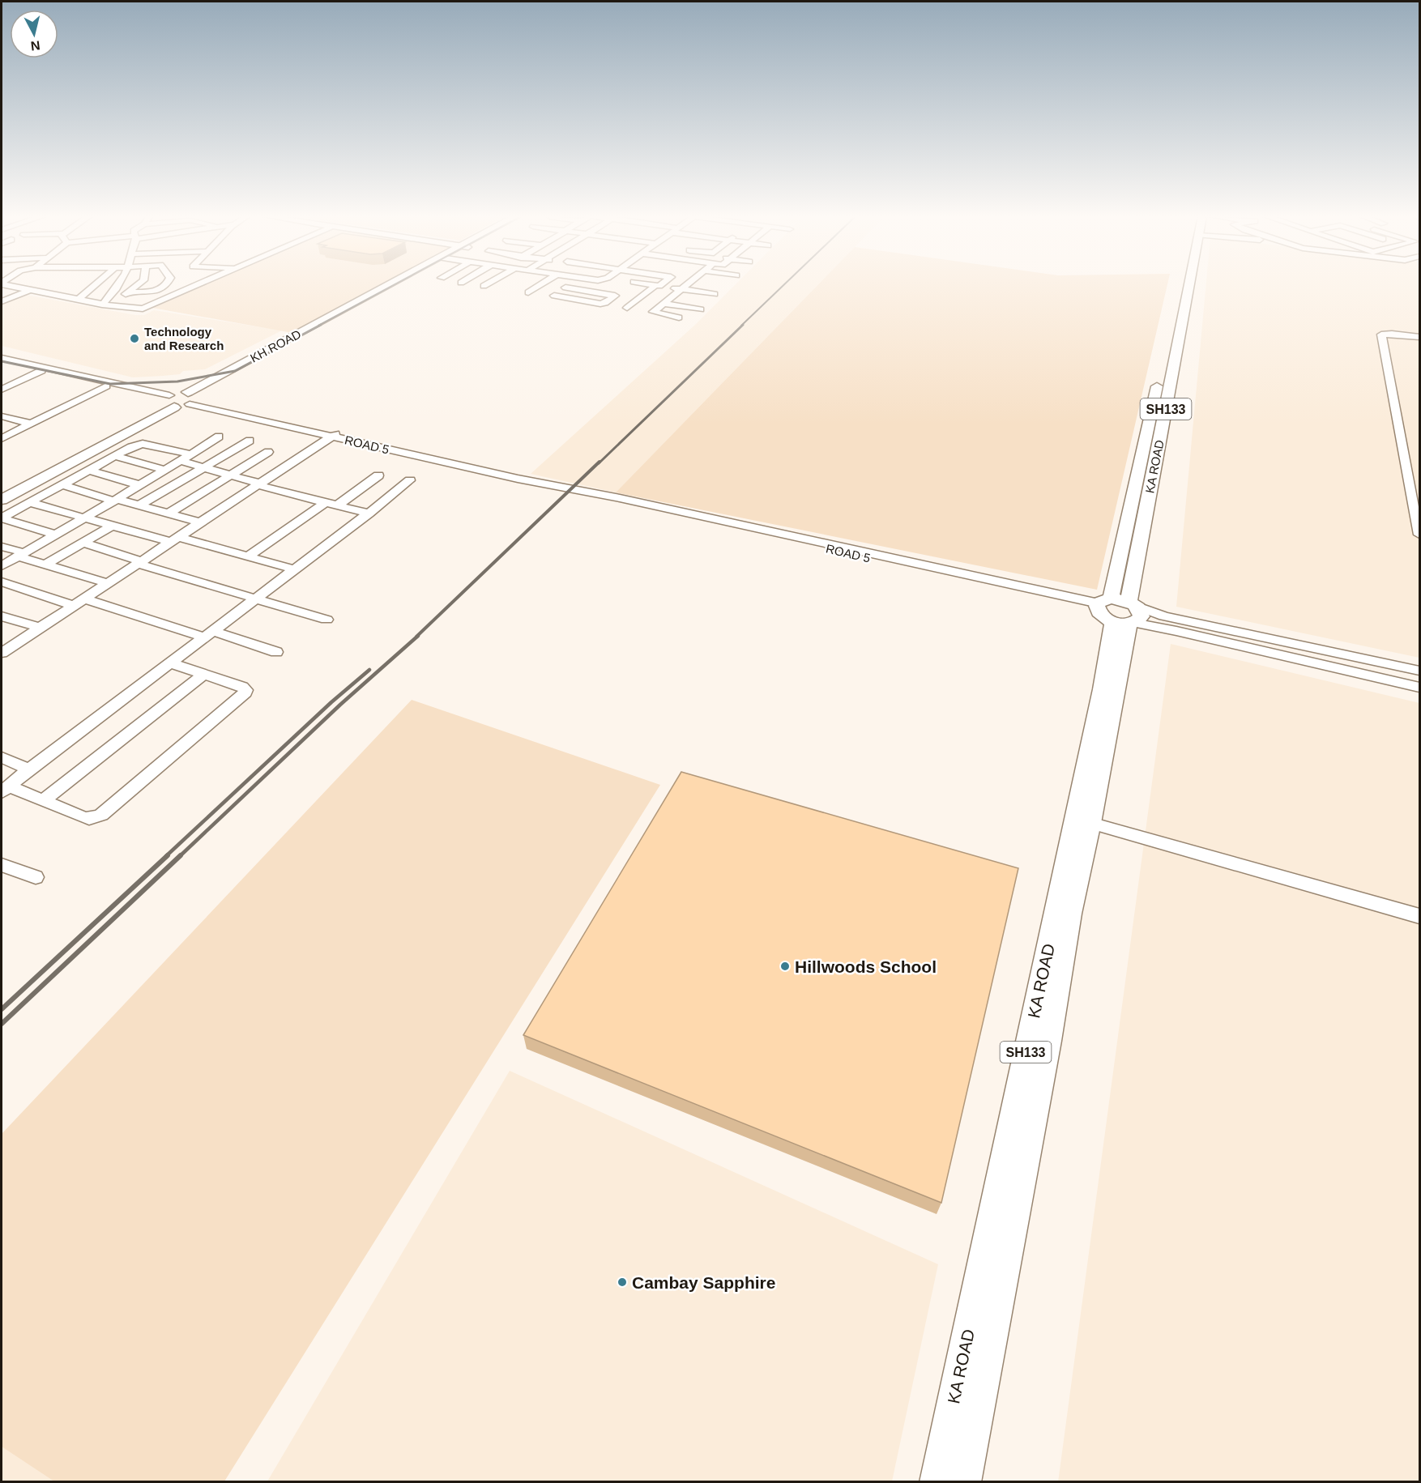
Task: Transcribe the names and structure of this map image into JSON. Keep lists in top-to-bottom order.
{
  "streets": {
    "main road": ["KH ROAD", "SH133", "KA ROAD"],
    "street": ["ROAD 5"]
  },
  "crossings": [
    ["KH ROAD", "ROAD 5"],
    ["ROAD 5", "KA ROAD"]
  ],
  "places": ["Technology and Research", "Hillwoods School", "Cambay Sapphire"],
  "north": "bottom"
}
